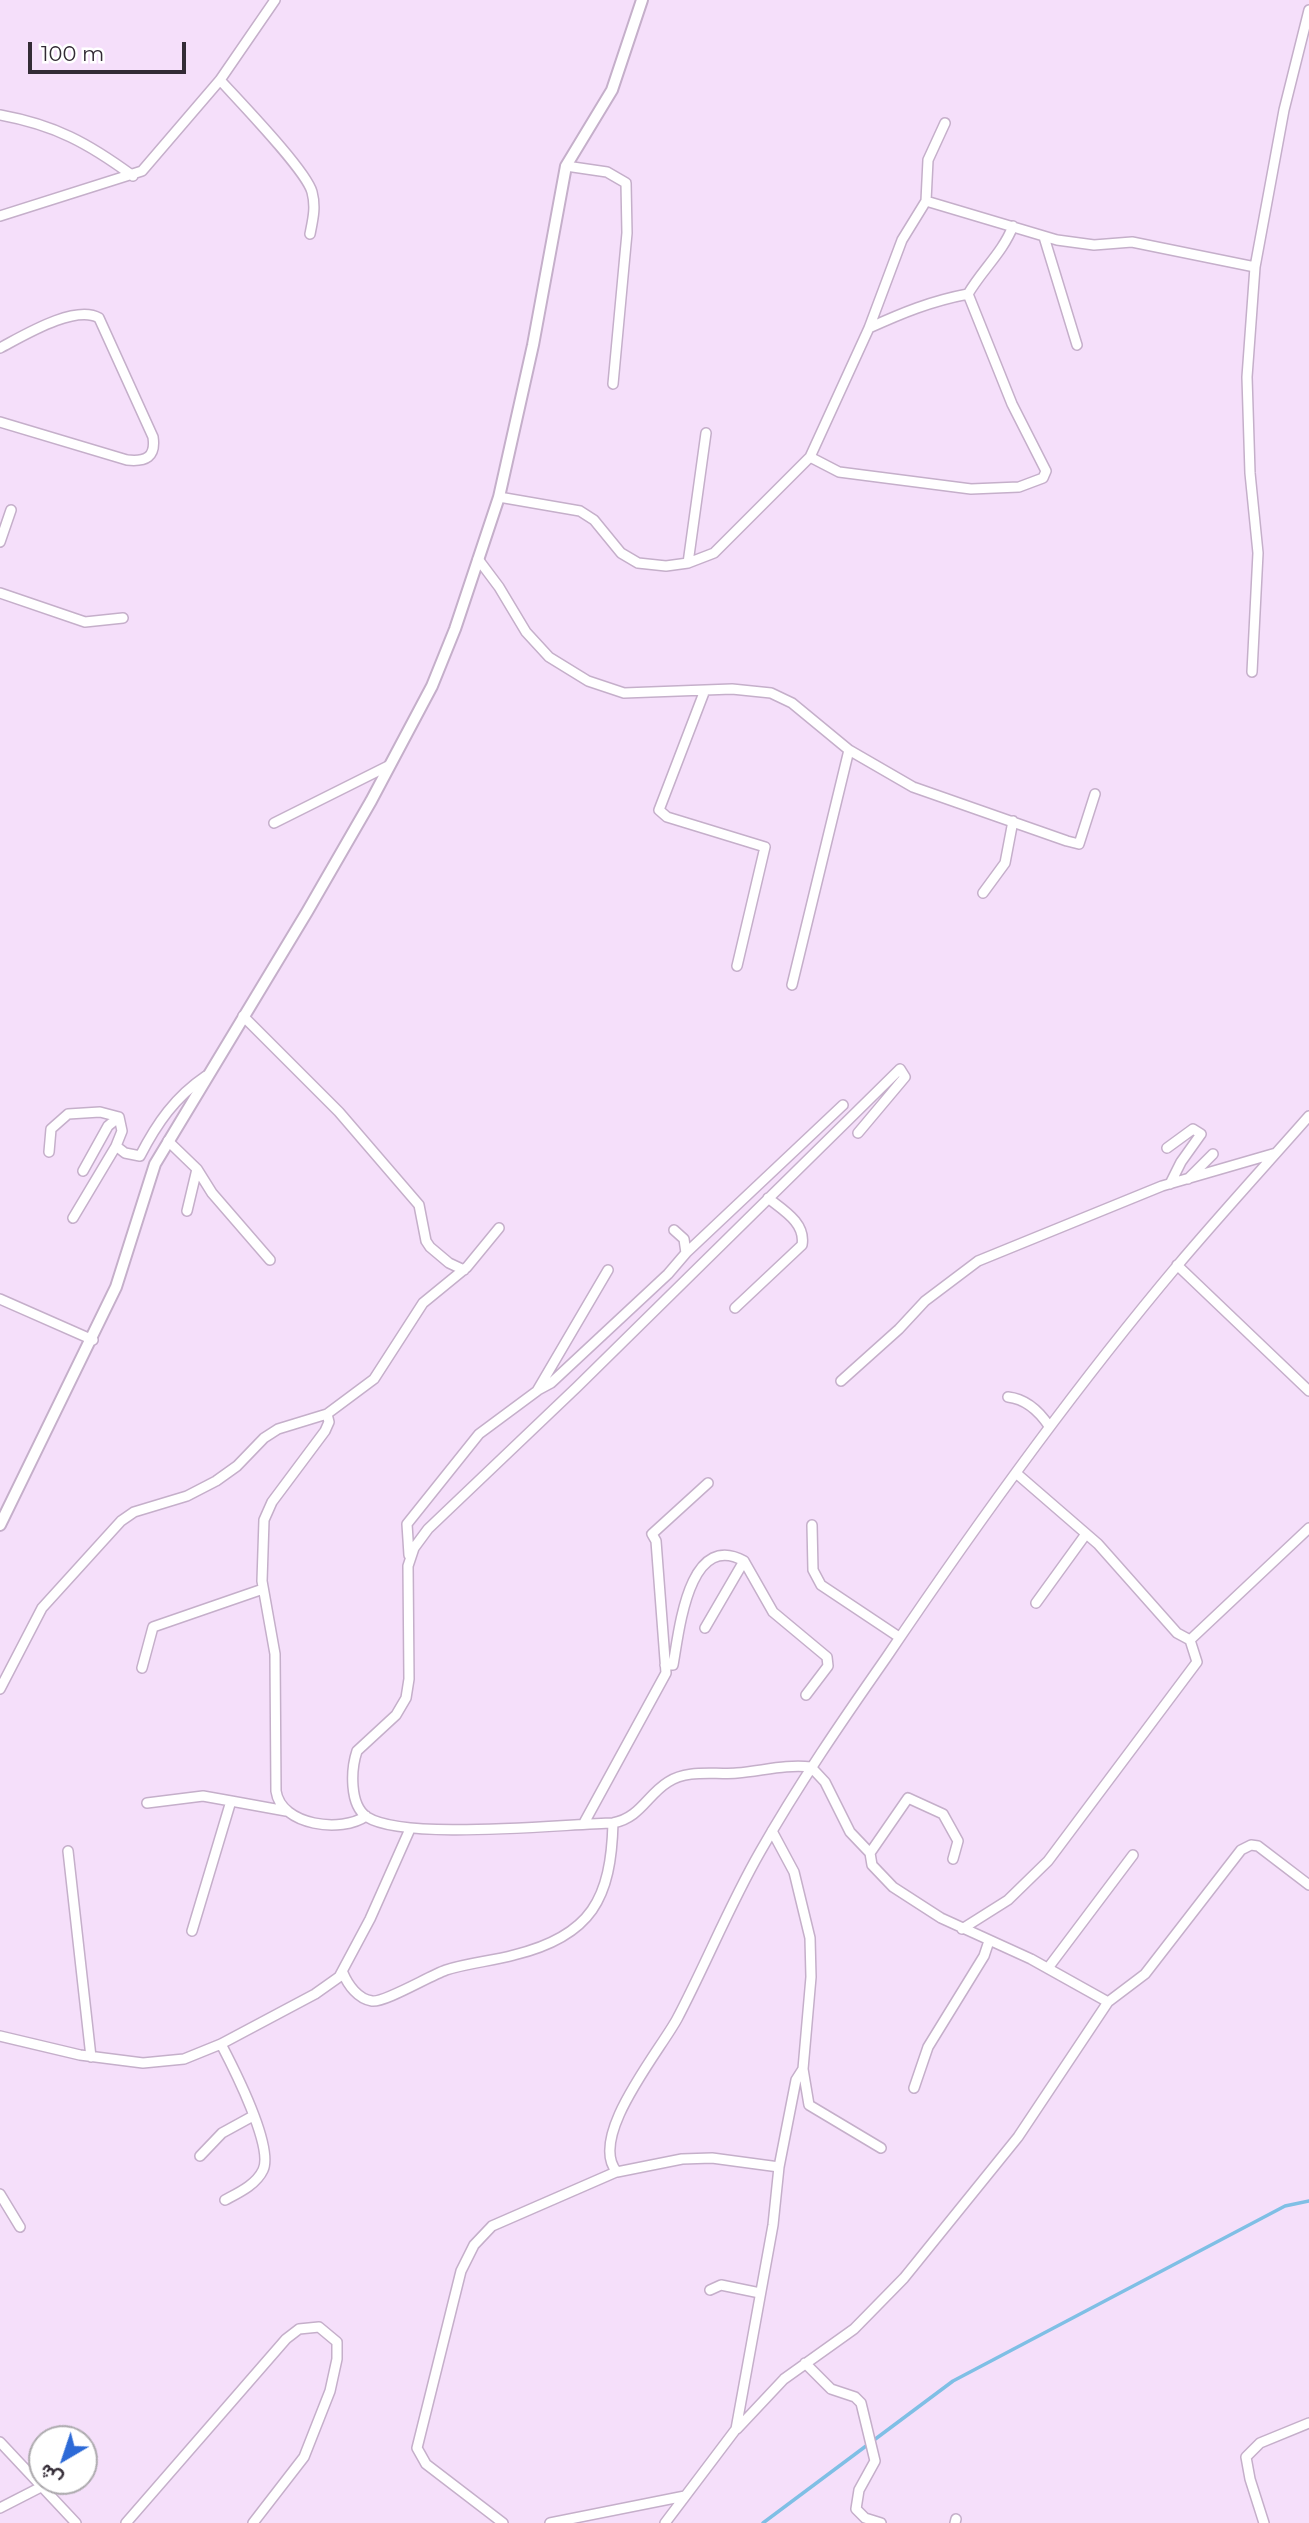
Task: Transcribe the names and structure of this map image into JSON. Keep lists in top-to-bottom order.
{
  "scale_bar": "100 m",
  "north": "bottom left"
}
